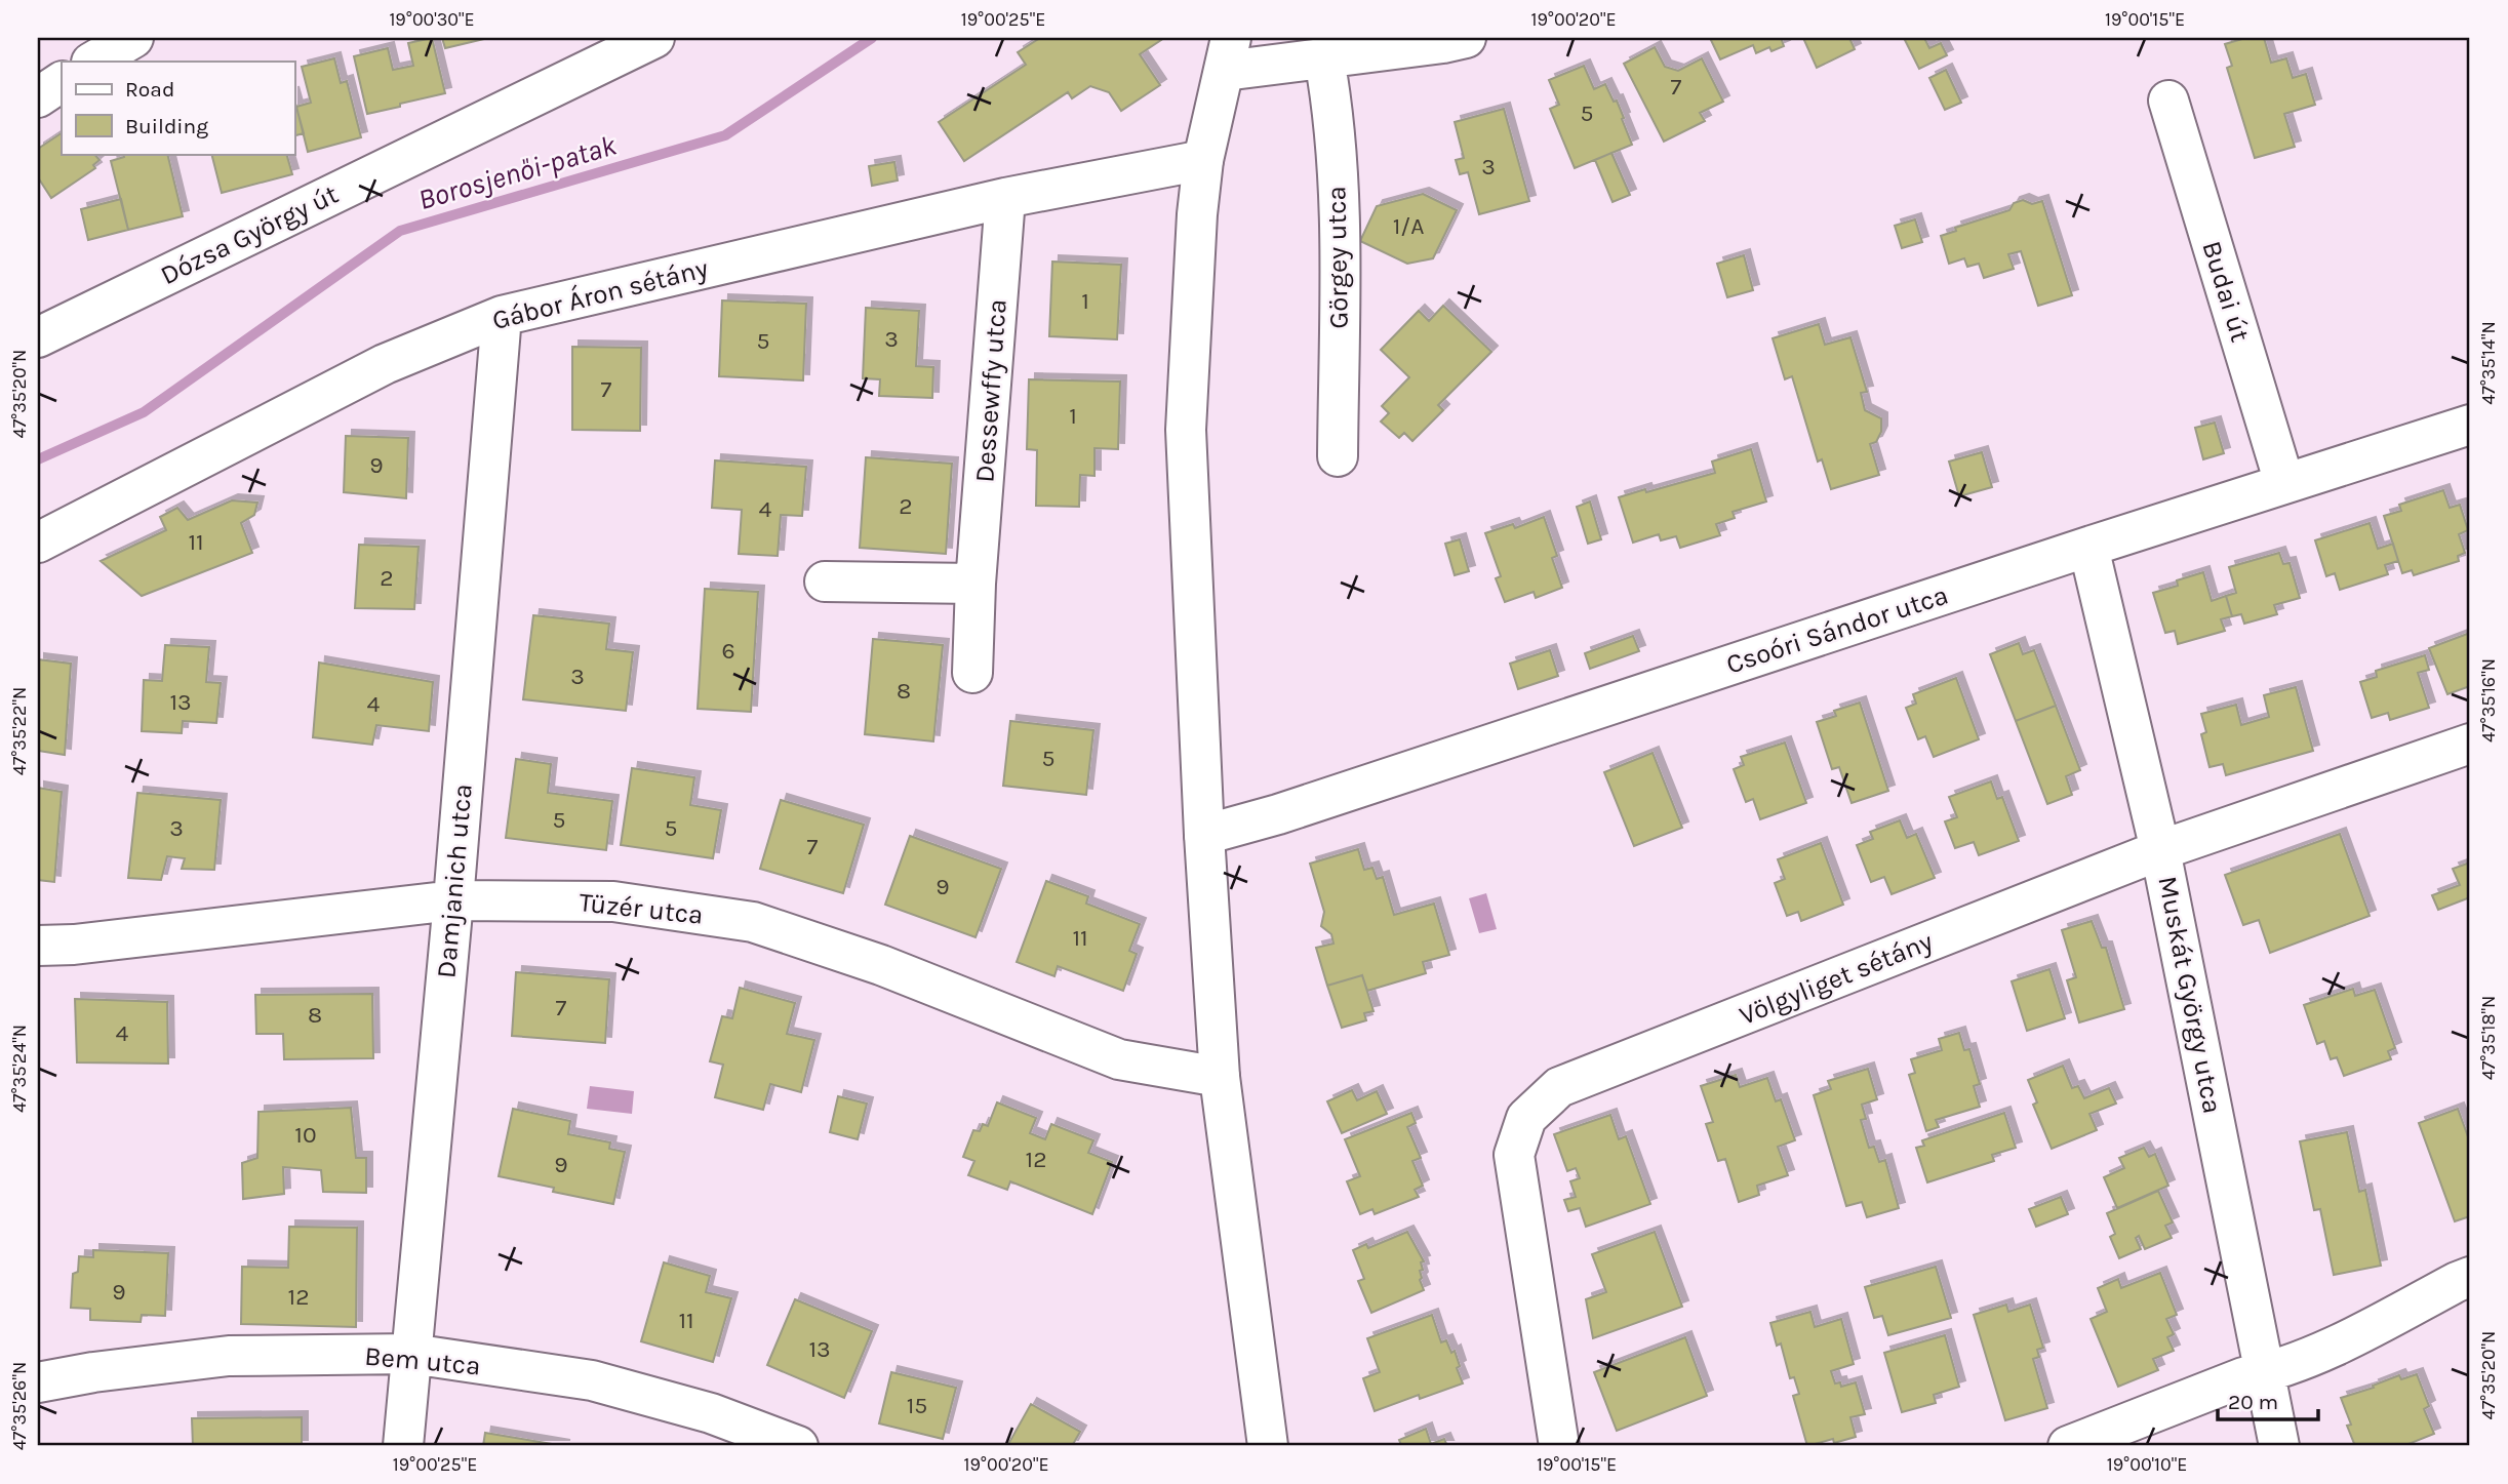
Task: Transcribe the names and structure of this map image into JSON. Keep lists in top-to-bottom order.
{
  "streets": {
    "street": [
      "Dózsa György út",
      "Görgey utca",
      "Budai út",
      "Gábor Áron sétány",
      "Dessewffy utca",
      "Csoóri Sándor utca",
      "Damjanich utca",
      "Tüzér utca",
      "Völgyliget sétány",
      "Muskát György utca",
      "Bem utca"
    ]
  },
  "crossings": [
    ["Budai út", "Csoóri Sándor utca"],
    ["Gábor Áron sétány", "Dessewffy utca"],
    ["Gábor Áron sétány", "Damjanich utca"],
    ["Csoóri Sándor utca", "Muskát György utca"],
    ["Damjanich utca", "Tüzér utca"],
    ["Damjanich utca", "Bem utca"],
    ["Völgyliget sétány", "Muskát György utca"]
  ],
  "water": ["Borosjenői-patak"],
  "house_numbers": [
    "7",
    "5",
    "3",
    "1/A",
    "1",
    "3",
    "5",
    "7",
    "1",
    "9",
    "2",
    "4",
    "11",
    "2",
    "6",
    "3",
    "8",
    "13",
    "4",
    "5",
    "5",
    "3",
    "5",
    "7",
    "9",
    "11",
    "7",
    "8",
    "4",
    "10",
    "12",
    "9",
    "9",
    "12",
    "11",
    "13",
    "15"
  ],
  "legend": ["Road", "Building"],
  "scale_bar": "20 m",
  "coordinates": [
    "19°00'30\"E",
    "19°00'25\"E",
    "19°00'20\"E",
    "19°00'15\"E",
    "47°35'14\"N",
    "47°35'20\"N",
    "47°35'16\"N",
    "47°35'22\"N",
    "47°35'18\"N",
    "47°35'24\"N",
    "47°35'26\"N",
    "19°00'10\"E"
  ]
}
